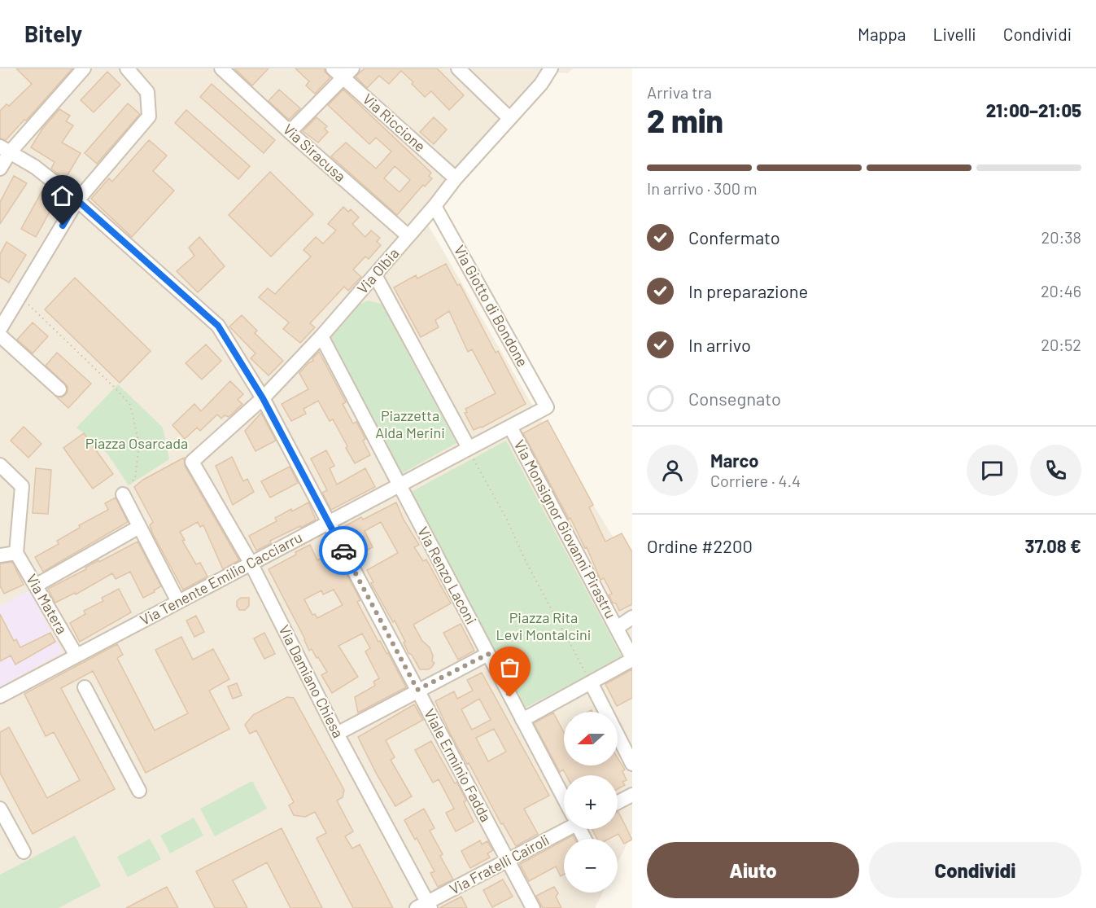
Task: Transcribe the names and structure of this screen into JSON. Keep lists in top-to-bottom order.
{
  "streets": {
    "street": [
      "Via Riccione",
      "Via Siracusa",
      "Via Olbia",
      "Via Giotto di Bondone",
      "Via Monsignor Giovanni Pirastru",
      "Via Renzo Laconi",
      "Via Tenente Emilio Cacciarru",
      "Via Matera",
      "Via Damiano Chiesa",
      "Viale Erminio Fadda",
      "Via Fratelli Cairoli"
    ]
  },
  "crossings": [
    ["Via Riccione", "Via Olbia"],
    ["Via Siracusa", "Via Olbia"],
    ["Via Olbia", "Via Giotto di Bondone"],
    ["Via Olbia", "Via Renzo Laconi"],
    ["Via Olbia", "Via Damiano Chiesa"],
    ["Via Olbia", "Viale Erminio Fadda"],
    ["Via Giotto di Bondone", "Via Tenente Emilio Cacciarru"],
    ["Via Monsignor Giovanni Pirastru", "Via Tenente Emilio Cacciarru"],
    ["Via Renzo Laconi", "Via Tenente Emilio Cacciarru"],
    ["Via Tenente Emilio Cacciarru", "Via Matera"],
    ["Via Tenente Emilio Cacciarru", "Via Damiano Chiesa"],
    ["Via Tenente Emilio Cacciarru", "Viale Erminio Fadda"],
    ["Via Damiano Chiesa", "Via Fratelli Cairoli"],
    ["Viale Erminio Fadda", "Via Fratelli Cairoli"]
  ],
  "parks": ["Piazzetta Alda Merini", "Piazza Osarcada", "Piazza Rita Levi Montalcini"],
  "north": "left",
  "page": {
    "header": "Bitely",
    "nav": ["Mappa", "Livelli", "Condividi"],
    "heading": ["2 min", "Arriva tra", "21:00–21:05"],
    "panel": [
      "Marco",
      "Corriere · 4.4",
      "Ordine #2200",
      "37.08 €"
    ],
    "bar": "In arrivo · 300 m",
    "list": [
      ["Confermato", "20:38"],
      ["In preparazione", "20:46"],
      ["In arrivo", "20:52"],
      "Consegnato"
    ],
    "map_buttons": ["+", "−"],
    "buttons": ["Aiuto", "Condividi"]
  }
}
